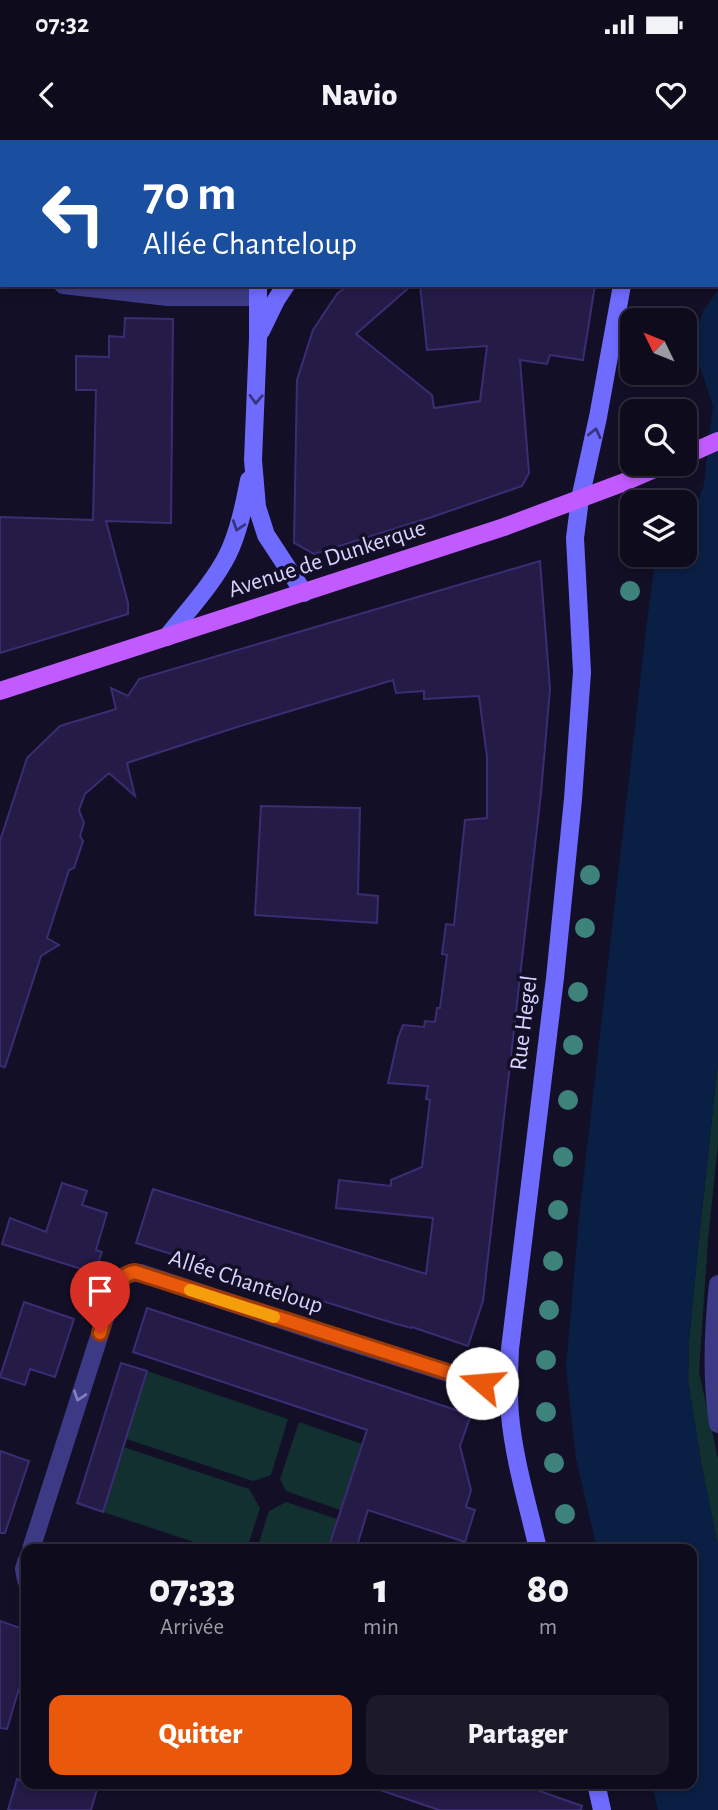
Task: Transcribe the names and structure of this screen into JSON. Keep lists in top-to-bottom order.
{
  "streets": {
    "main road": ["Avenue de Dunkerque"],
    "street": ["Rue Hegel", "Allée Chanteloup"]
  },
  "crossings": [
    ["Avenue de Dunkerque", "Rue Hegel"],
    ["Rue Hegel", "Allée Chanteloup"]
  ],
  "north": "top left",
  "page": {
    "status": "07:32",
    "header": "Navio",
    "turn": ["70 m", "Allée Chanteloup"],
    "eta": [
      "07:33",
      "Arrivée",
      "1",
      "min",
      "80",
      "m"
    ],
    "buttons": ["Quitter", "Partager"]
  }
}
